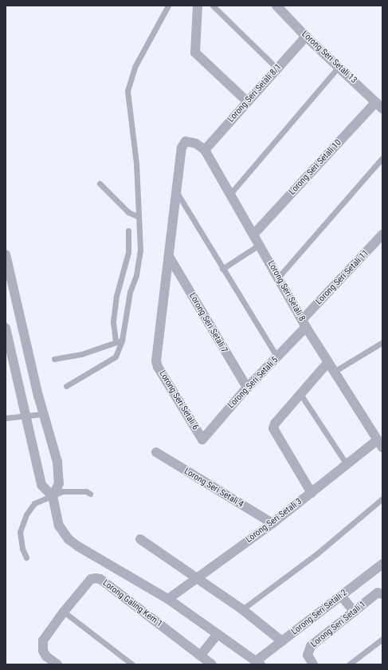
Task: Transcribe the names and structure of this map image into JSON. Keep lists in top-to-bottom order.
{
  "streets": {
    "street": [
      "Lorong Seri Setali 13",
      "Lorong Seri Setali 8/1",
      "Lorong Seri Setali 10",
      "Lorong Seri Setali 11",
      "Lorong Seri Setali 8",
      "Lorong Seri Setali 7",
      "Lorong Seri Setali 5",
      "Lorong Seri Setali 6",
      "Lorong Seri Setali 4",
      "Lorong Seri Setali 3",
      "Lorong Galing Kem 1",
      "Lorong Seri Setali 2",
      "Lorong Seri Setali 1"
    ]
  },
  "crossings": [
    ["Lorong Seri Setali 13", "Lorong Seri Setali 8/1"],
    ["Lorong Seri Setali 13", "Lorong Seri Setali 10"],
    ["Lorong Seri Setali 8/1", "Lorong Seri Setali 8"],
    ["Lorong Seri Setali 10", "Lorong Seri Setali 8"],
    ["Lorong Seri Setali 11", "Lorong Seri Setali 8"],
    ["Lorong Seri Setali 11", "Lorong Seri Setali 5"],
    ["Lorong Seri Setali 8", "Lorong Seri Setali 5"],
    ["Lorong Seri Setali 8", "Lorong Seri Setali 3"],
    ["Lorong Seri Setali 7", "Lorong Seri Setali 5"],
    ["Lorong Seri Setali 7", "Lorong Seri Setali 6"],
    ["Lorong Seri Setali 5", "Lorong Seri Setali 6"],
    ["Lorong Seri Setali 4", "Lorong Seri Setali 3"]
  ]
}
